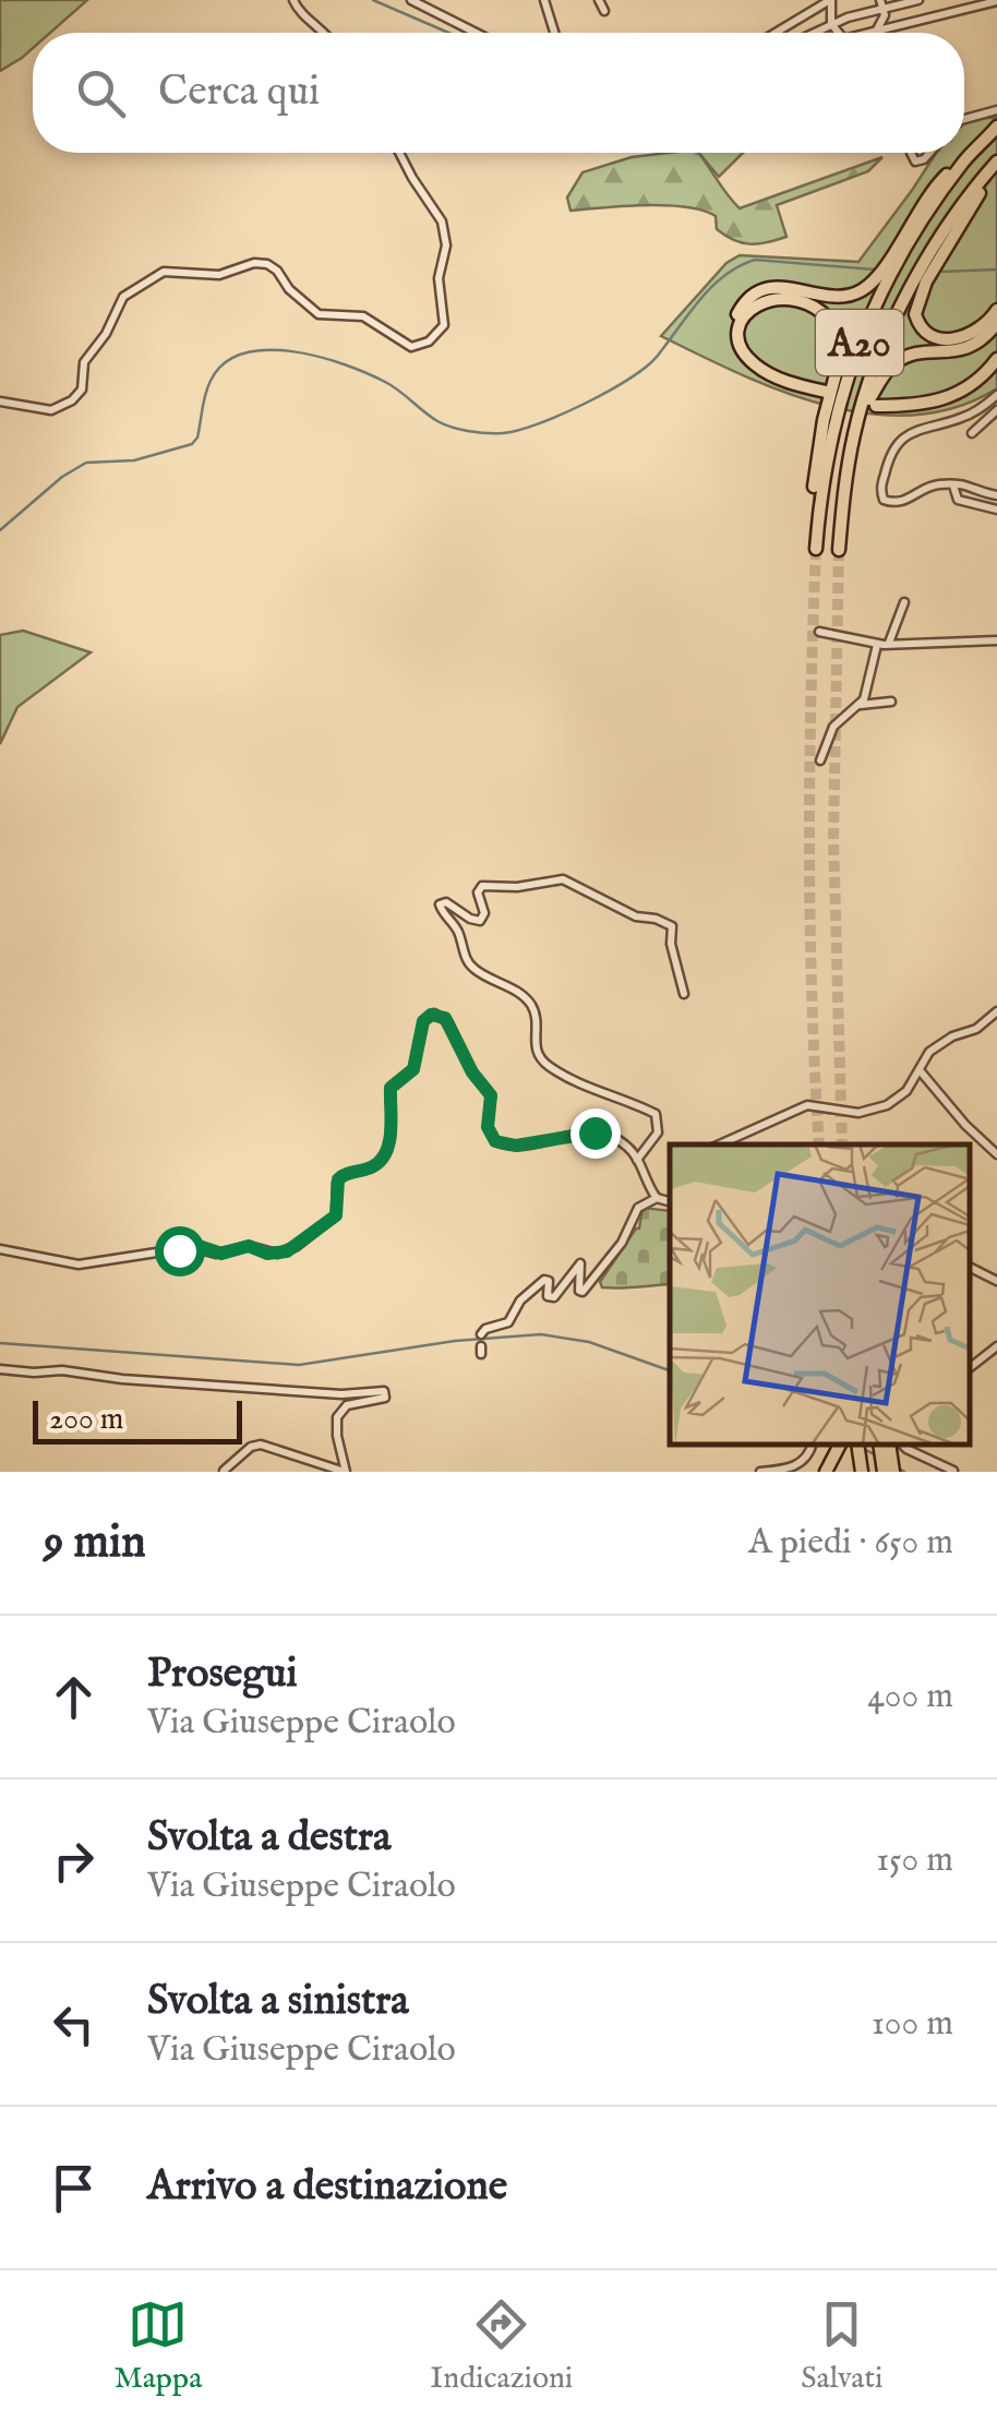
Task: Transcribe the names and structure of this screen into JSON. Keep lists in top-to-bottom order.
{
  "streets": {
    "highway": ["A20"]
  },
  "scale_bar": "200 m",
  "page": {
    "search": "Cerca qui",
    "scale": "200 m",
    "heading": ["9 min", "A piedi · 650 m"],
    "list": [
      ["Prosegui", "Via Giuseppe Ciraolo", "400 m"],
      ["Svolta a destra", "Via Giuseppe Ciraolo", "150 m"],
      ["Svolta a sinistra", "Via Giuseppe Ciraolo", "100 m"],
      "Arrivo a destinazione"
    ],
    "nav": ["Mappa", "Indicazioni", "Salvati"]
  }
}
